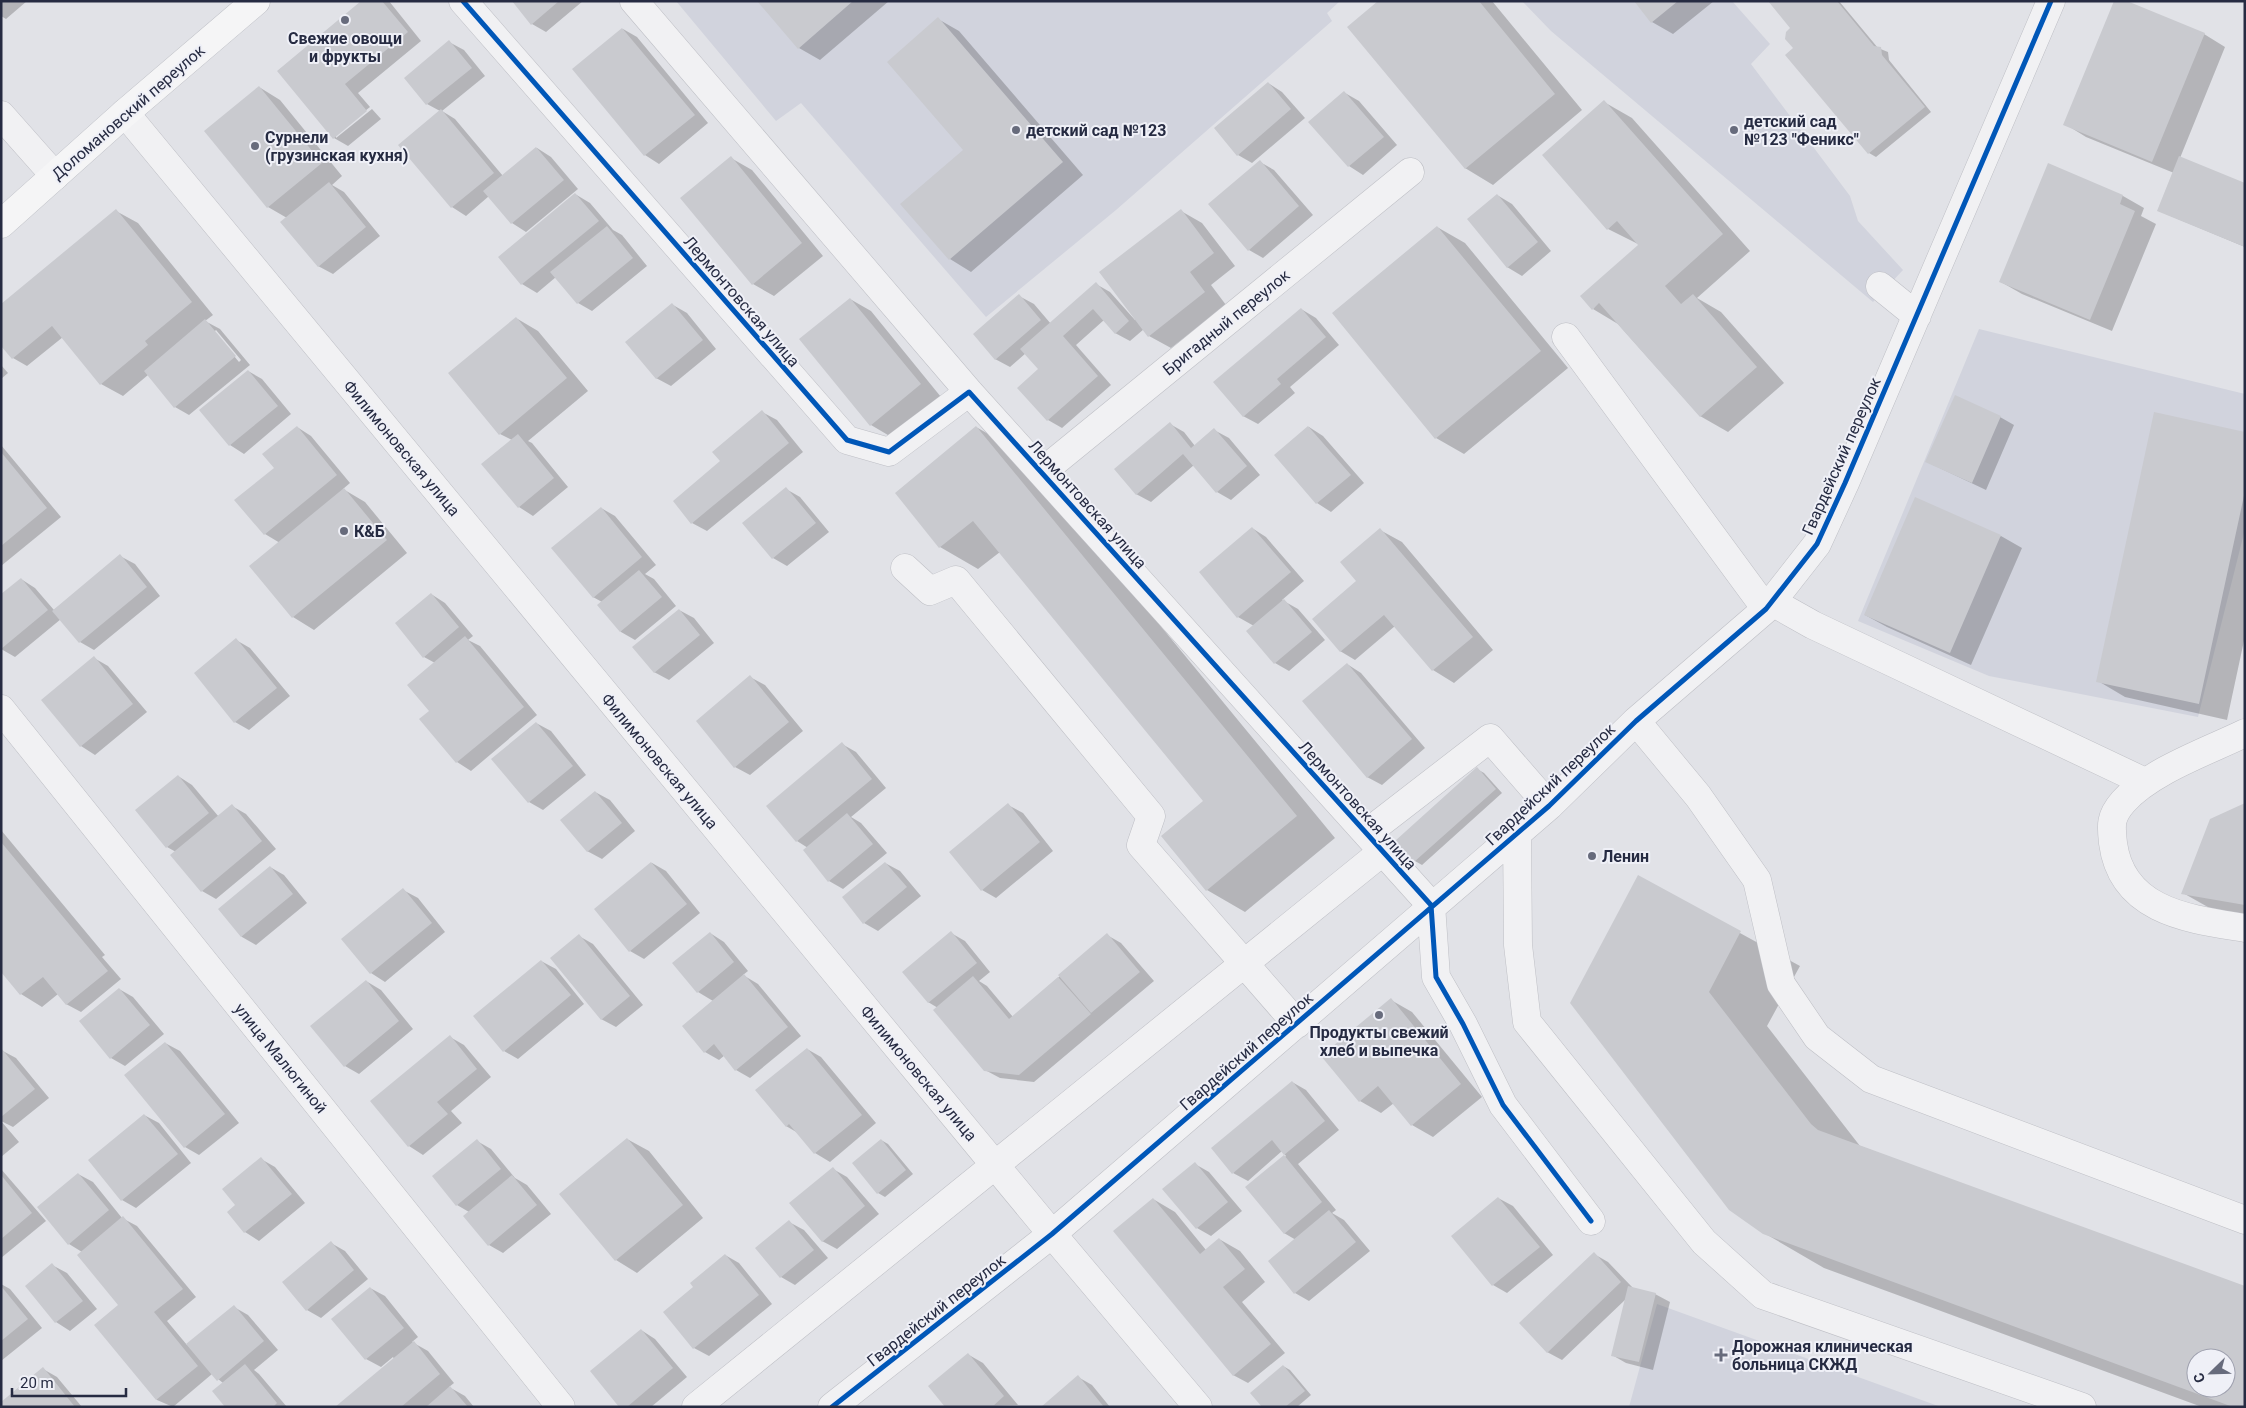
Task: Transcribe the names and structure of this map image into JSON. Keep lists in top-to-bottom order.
{
  "streets": {
    "main road": ["Доломановский переулок"],
    "street": [
      "Лермонтовская улица",
      "Бригадный переулок",
      "Филимоновская улица",
      "Гвардейский переулок",
      "улица Малюгиной"
    ]
  },
  "crossings": [
    ["Доломановский переулок", "Филимоновская улица"],
    ["Лермонтовская улица", "Бригадный переулок"],
    ["Лермонтовская улица", "Гвардейский переулок"],
    ["Филимоновская улица", "Гвардейский переулок"]
  ],
  "places": {
    "other": [
      "Свежие овощи и фрукты",
      "детский сад №123",
      "детский сад №123 \"Феникс\"",
      "Сурнели (грузинская кухня)",
      "К&Б",
      "Ленин",
      "Продукты свежий хлеб и выпечка"
    ],
    "health": ["Дорожная клиническая больница СКЖД"]
  },
  "scale_bar": "20 m",
  "north": "bottom left"
}
